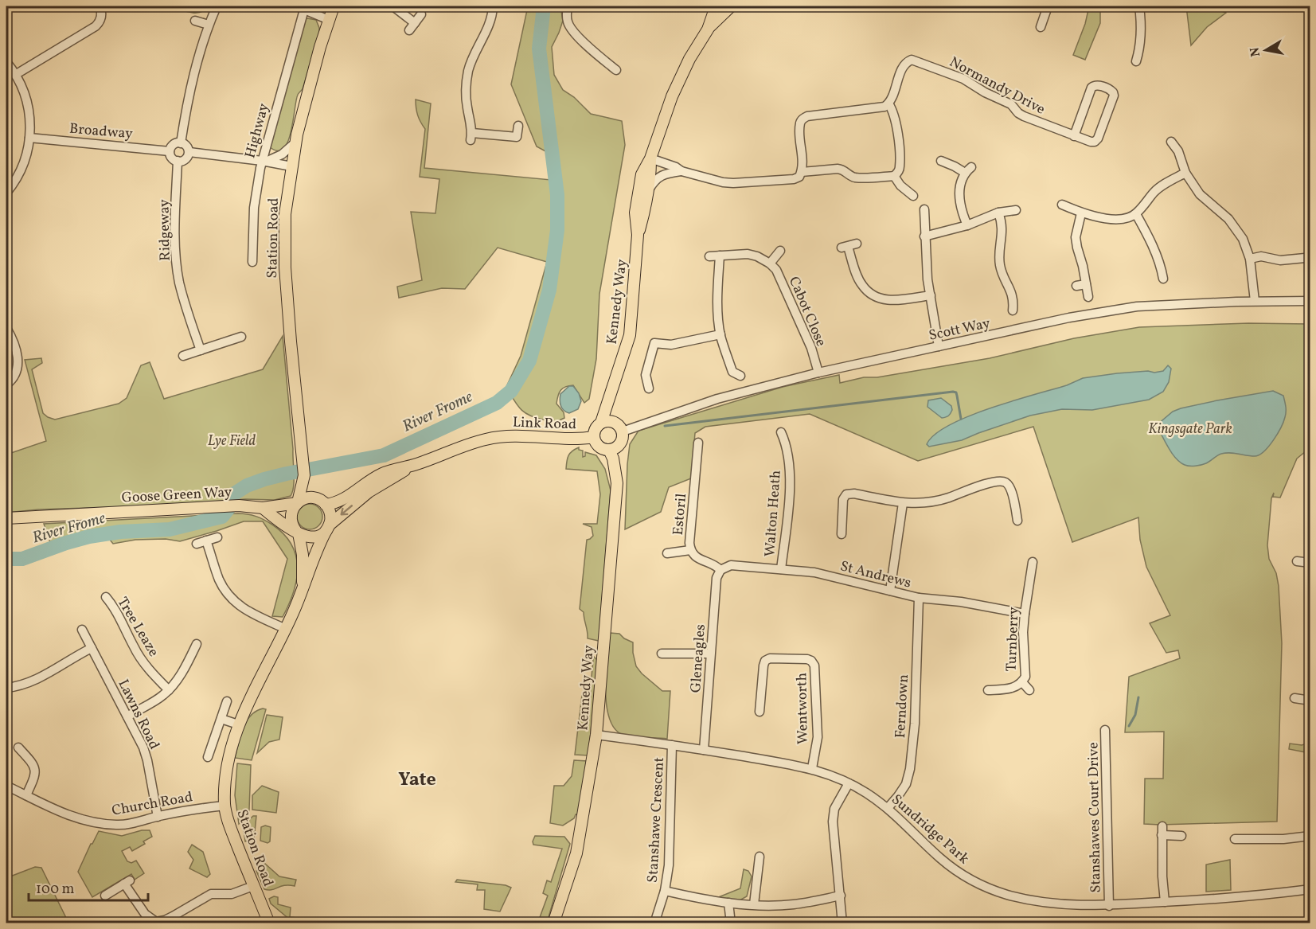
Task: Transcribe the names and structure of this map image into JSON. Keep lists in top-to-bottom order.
{
  "streets": {
    "main road": [
      "Station Road",
      "Kennedy Way",
      "Link Road",
      "Goose Green Way"
    ],
    "street": [
      "Normandy Drive",
      "Broadway",
      "Highway",
      "Ridgeway",
      "Cabot Close",
      "Scott Way",
      "Walton Heath",
      "Estoril",
      "St Andrews",
      "Tree Leaze",
      "Turnberry",
      "Gleneagles",
      "Ferndown",
      "Wentworth",
      "Lawns Road",
      "Church Road",
      "Stanshawes Court Drive",
      "Stanshawe Crescent",
      "Sundridge Park"
    ]
  },
  "crossings": [
    ["Broadway", "Ridgeway"],
    ["Highway", "Station Road"],
    ["Station Road", "Link Road"],
    ["Station Road", "Goose Green Way"],
    ["Station Road", "Church Road"],
    ["Kennedy Way", "Scott Way"],
    ["Kennedy Way", "Link Road"],
    ["Kennedy Way", "Sundridge Park"],
    ["Cabot Close", "Scott Way"],
    ["Scott Way", "Link Road"],
    ["Link Road", "Goose Green Way"],
    ["Walton Heath", "St Andrews"],
    ["Estoril", "St Andrews"],
    ["Estoril", "Gleneagles"],
    ["St Andrews", "Turnberry"],
    ["St Andrews", "Gleneagles"],
    ["St Andrews", "Ferndown"],
    ["Gleneagles", "Sundridge Park"],
    ["Ferndown", "Sundridge Park"],
    ["Wentworth", "Sundridge Park"],
    ["Lawns Road", "Church Road"],
    ["Stanshawes Court Drive", "Sundridge Park"],
    ["Stanshawe Crescent", "Sundridge Park"]
  ],
  "districts": ["Yate"],
  "water": ["River Frome"],
  "parks": ["Kingsgate Park", "Lye Field"],
  "scale_bar": "100 m",
  "north": "left"
}
